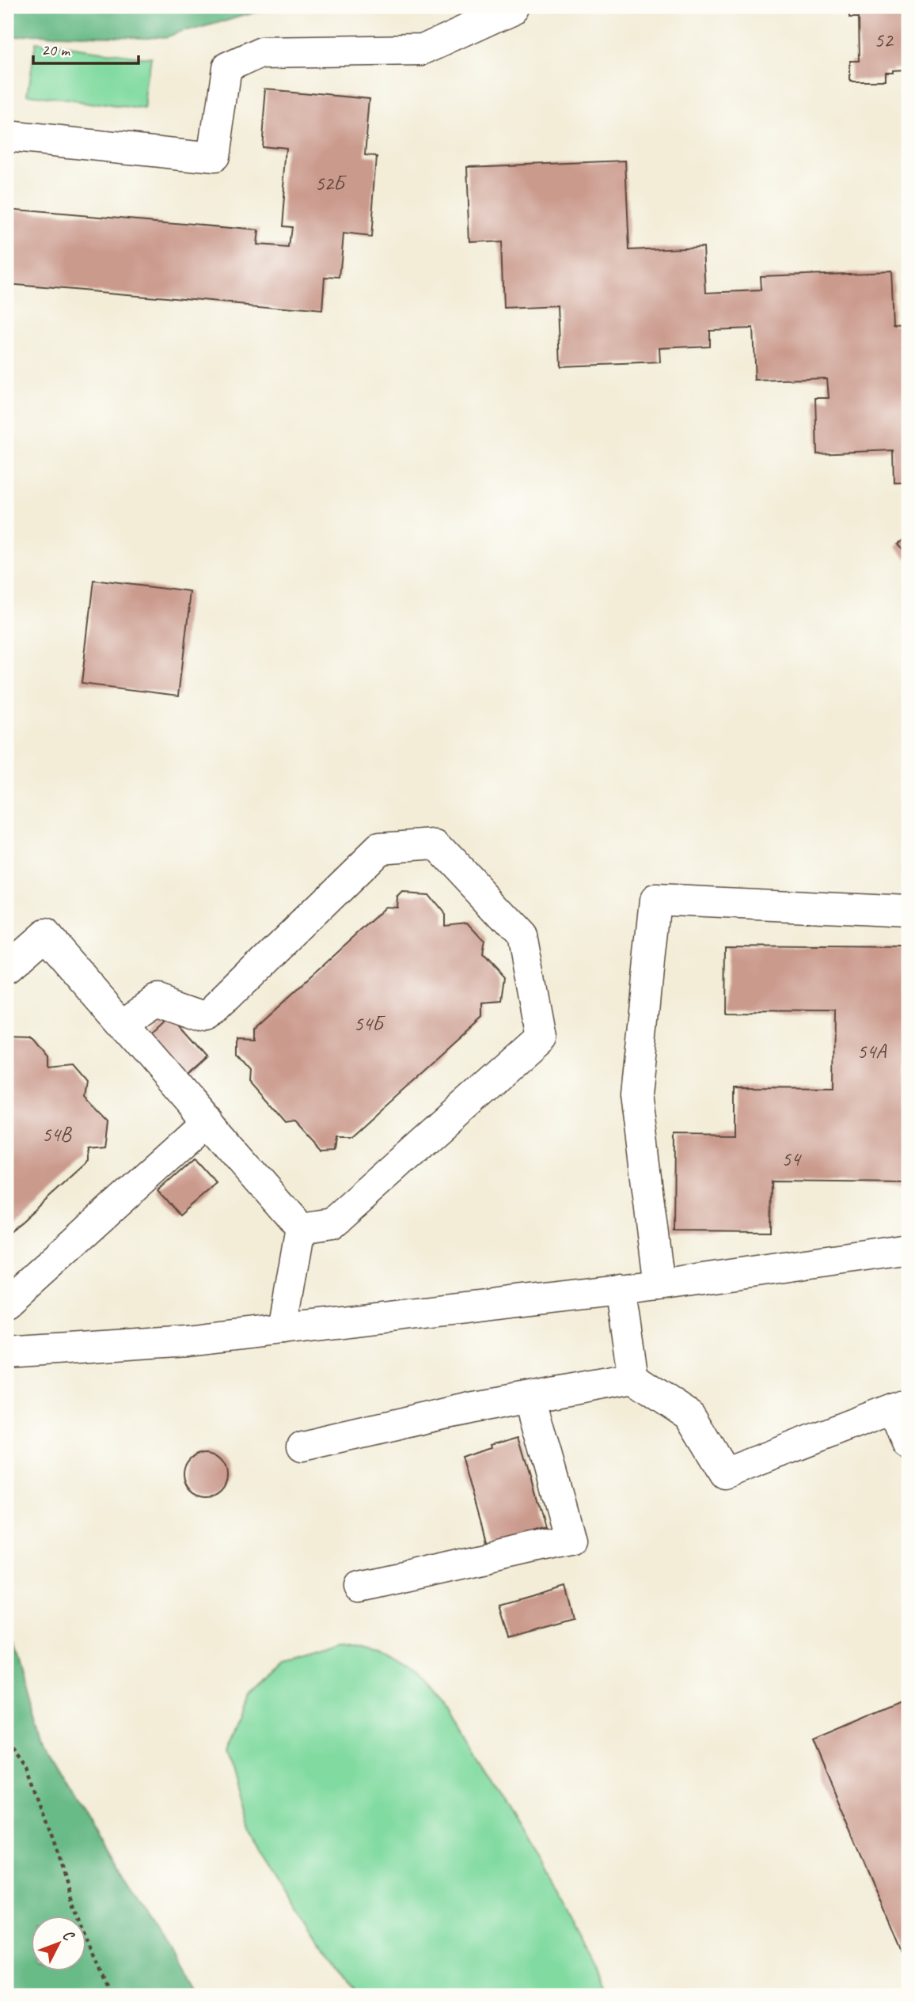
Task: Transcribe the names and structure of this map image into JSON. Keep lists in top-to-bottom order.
{
  "house_numbers": [
    "52",
    "52Б",
    "54Б",
    "54А",
    "54В",
    "54"
  ],
  "scale_bar": "20 m",
  "north": "top right"
}
